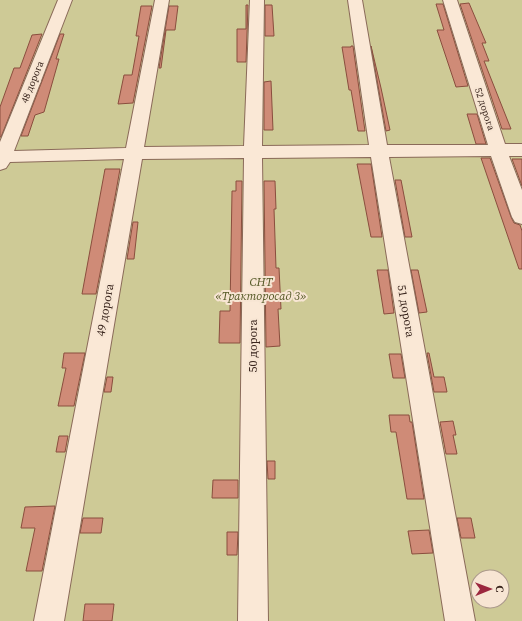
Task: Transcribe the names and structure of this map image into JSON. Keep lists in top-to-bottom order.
{
  "streets": {
    "street": [
      "48 дорога",
      "52 дорога",
      "49 дорога",
      "51 дорога",
      "50 дорога"
    ]
  },
  "parks": ["СНТ «Тракторосад 3»"],
  "north": "right"
}
